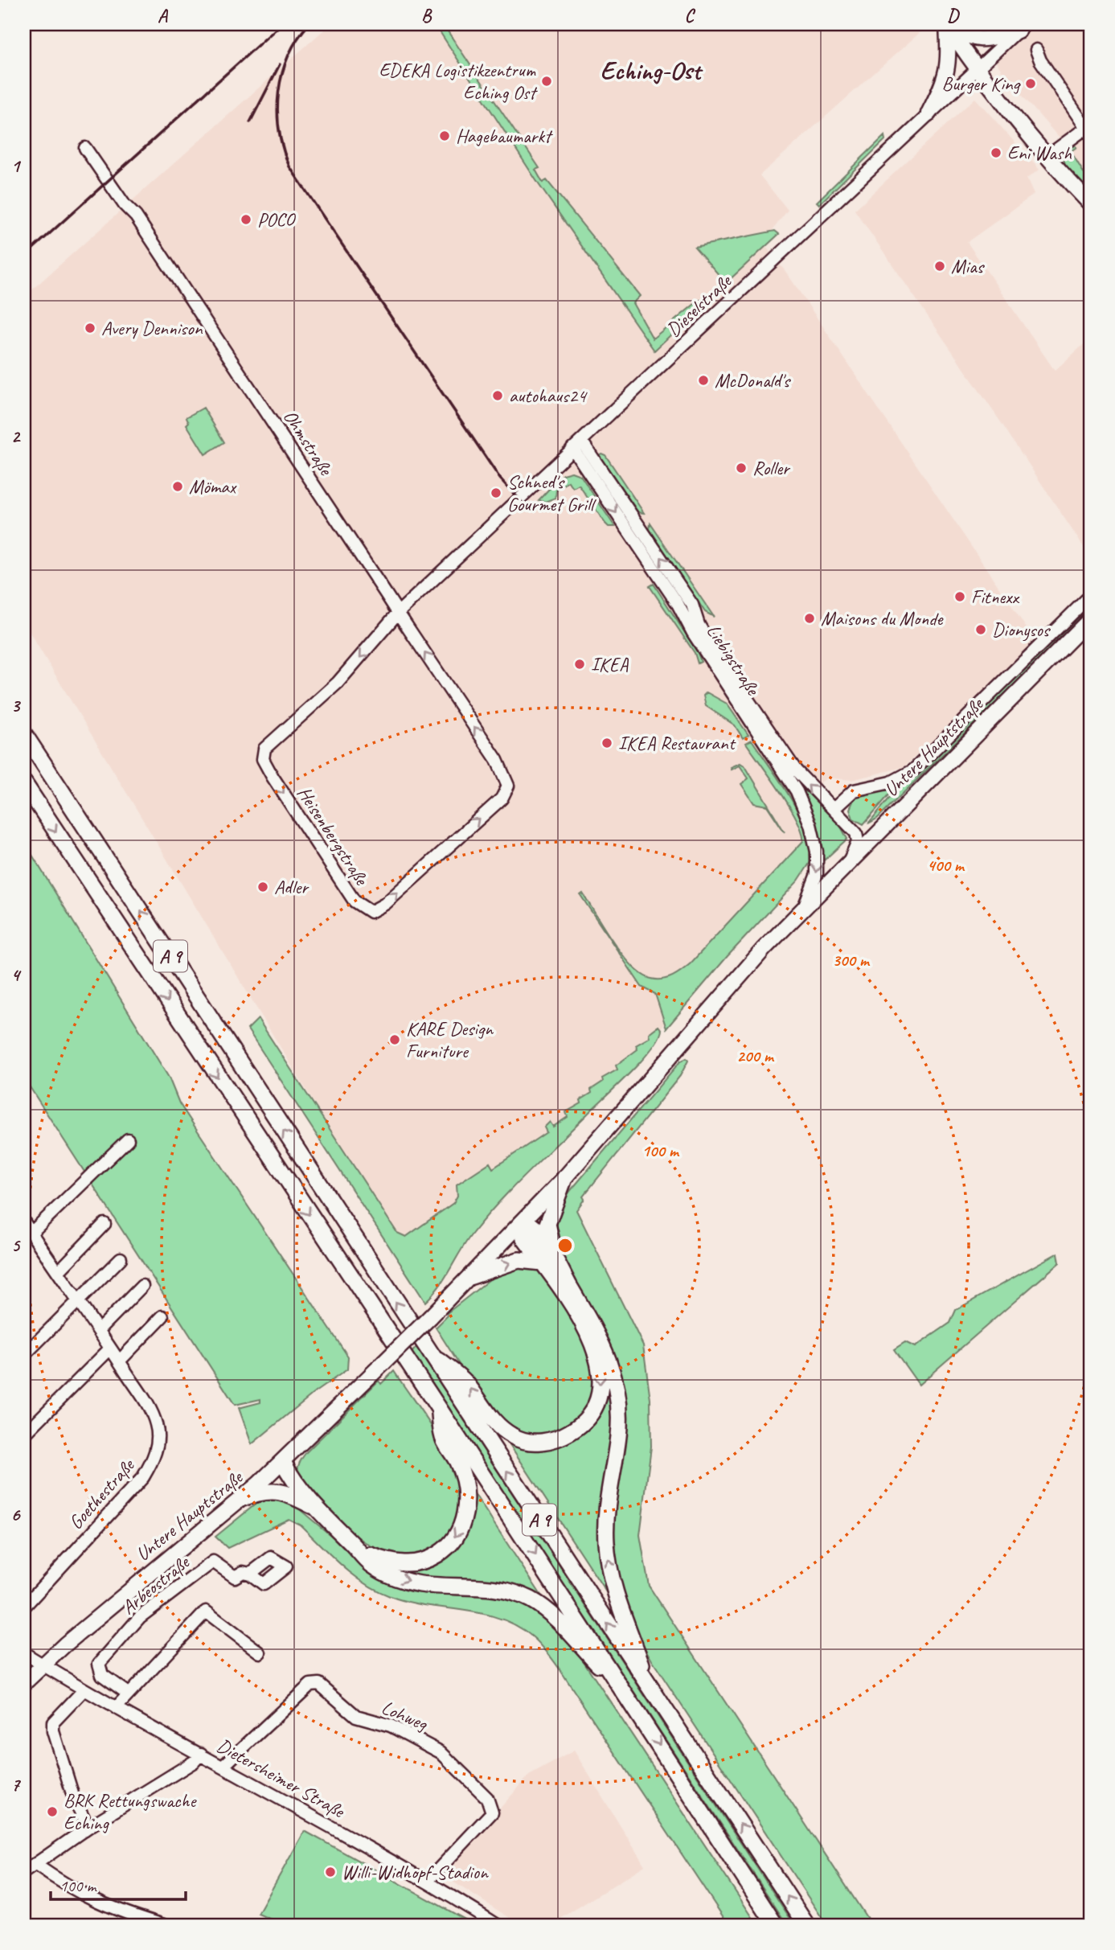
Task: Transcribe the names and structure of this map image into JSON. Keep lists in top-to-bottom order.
{
  "streets": {
    "highway": ["A 9"],
    "main road": ["Untere Hauptstraße"],
    "street": [
      "Dieselstraße",
      "Ohmstraße",
      "Liebigstraße",
      "Heisenbergstraße",
      "Goethestraße",
      "Arbeostraße",
      "Lohweg",
      "Dietersheimer Straße"
    ]
  },
  "crossings": [
    ["Dieselstraße", "Ohmstraße"],
    ["Dieselstraße", "Liebigstraße"],
    ["Dieselstraße", "Heisenbergstraße"],
    ["Ohmstraße", "Heisenbergstraße"],
    ["Liebigstraße", "Untere Hauptstraße"],
    ["Untere Hauptstraße", "Dietersheimer Straße"],
    ["Lohweg", "Dietersheimer Straße"]
  ],
  "districts": ["Eching-Ost"],
  "places": [
    "EDEKA Logistikzentrum Eching Ost",
    "Burger King",
    "Hagebaumarkt",
    "Eni Wash",
    "POCO",
    "Mias",
    "Avery Dennison",
    "McDonald's",
    "autohaus24",
    "Roller",
    "Mömax",
    "Schned's Gourmet Grill",
    "Fitnexx",
    "Maisons du Monde",
    "Dionysos",
    "IKEA",
    "IKEA Restaurant",
    "Adler",
    "KARE Design Furniture",
    "BRK Rettungswache Eching",
    "Willi-Widhopf-Stadion"
  ],
  "scale_bar": "100 m",
  "grid": {
    "columns": [
      "A",
      "B",
      "C",
      "D"
    ],
    "rows": [
      "1",
      "2",
      "3",
      "4",
      "5",
      "6",
      "7"
    ]
  },
  "rings": [
    "400 m",
    "300 m",
    "200 m",
    "100 m"
  ]
}
